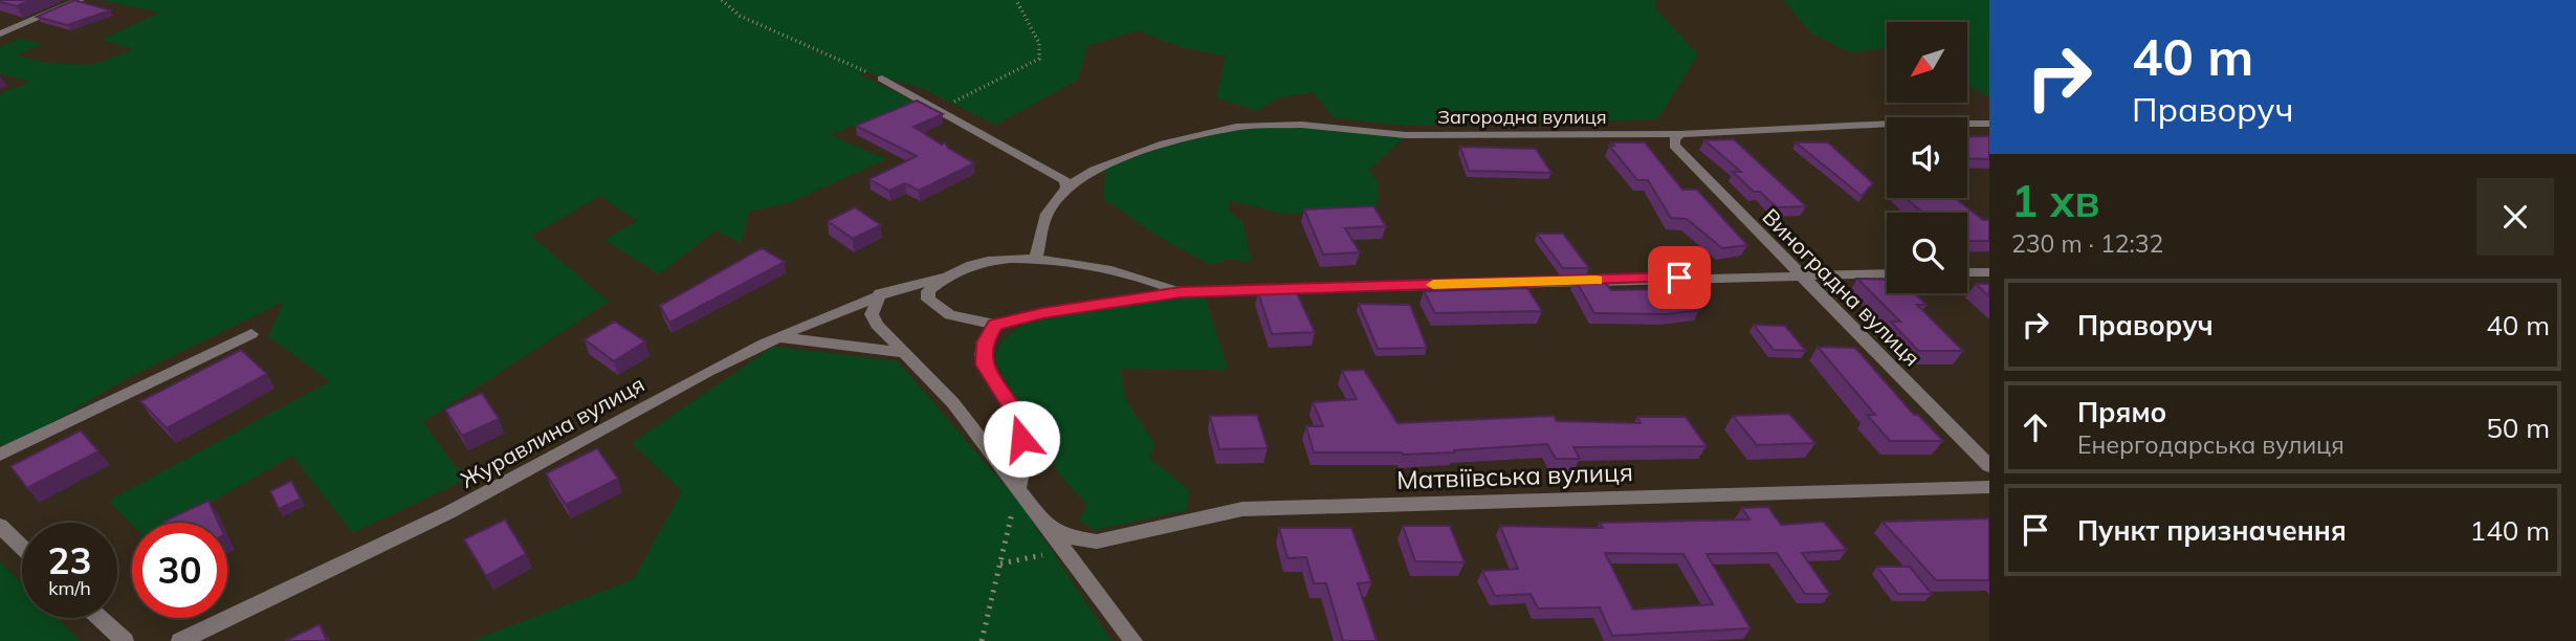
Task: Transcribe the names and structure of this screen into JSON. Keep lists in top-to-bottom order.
{
  "streets": {
    "street": [
      "Загородна вулиця",
      "Виноградна вулиця",
      "Журавлина вулиця",
      "Матвіївська вулиця"
    ]
  },
  "crossings": [
    ["Загородна вулиця", "Виноградна вулиця"]
  ],
  "north": "bottom left",
  "page": {
    "turn": ["40 m", "Праворуч"],
    "heading": ["1 хв", "230 m · 12:32"],
    "list": [
      {
        "name": "Праворуч",
        "value": "40 m"
      },
      {
        "name": "Прямо",
        "note": "Енергодарська вулиця",
        "value": "50 m"
      },
      {
        "name": "Пункт призначення",
        "value": "140 m"
      }
    ],
    "speed": "23 km/h",
    "limit": "30"
  }
}
